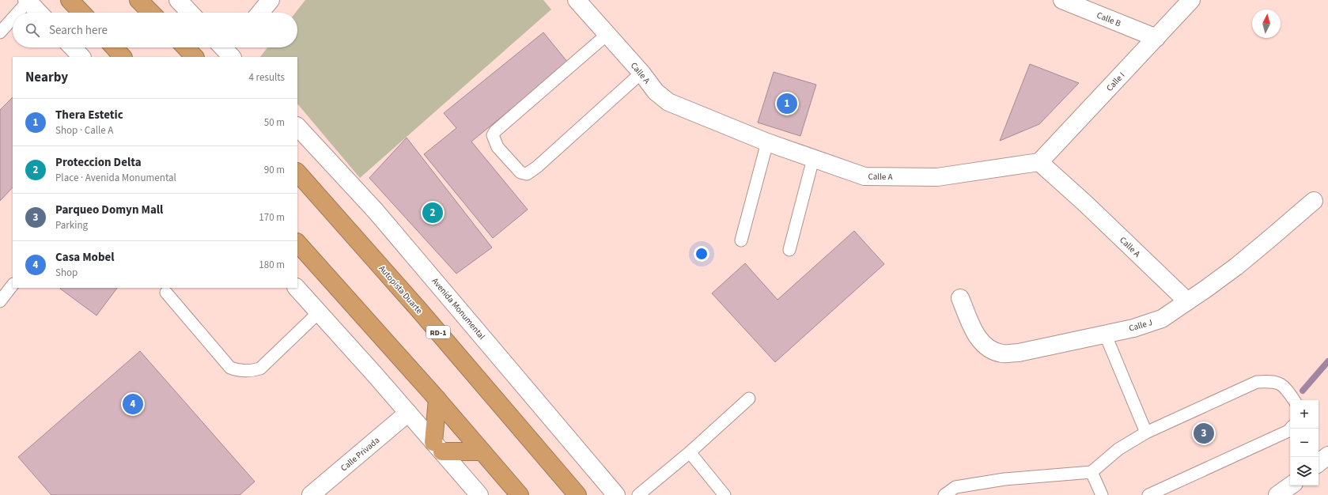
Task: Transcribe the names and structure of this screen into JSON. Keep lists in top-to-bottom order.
{
  "streets": {
    "highway": ["Autopista Duarte", "RD-1"],
    "street": [
      "Calle B",
      "Calle A",
      "Calle I",
      "Avenida Monumental",
      "Calle J",
      "Calle Privada"
    ]
  },
  "crossings": [
    ["Calle B", "Calle I"],
    ["Calle A", "Calle I"],
    ["Calle A", "Calle J"]
  ],
  "north": "top",
  "page": {
    "search": "Search here",
    "heading": ["Nearby", "4 results"],
    "pins": [
      "1",
      "2",
      "4",
      "3"
    ],
    "list": [
      {
        "mark": "1",
        "name": "Thera Estetic",
        "note": "Shop · Calle A",
        "value": "50 m"
      },
      {
        "mark": "2",
        "name": "Proteccion Delta",
        "note": "Place · Avenida Monumental",
        "value": "90 m"
      },
      {
        "mark": "3",
        "name": "Parqueo Domyn Mall",
        "note": "Parking",
        "value": "170 m"
      },
      {
        "mark": "4",
        "name": "Casa Mobel",
        "note": "Shop",
        "value": "180 m"
      }
    ],
    "map_buttons": ["+", "−"]
  }
}
